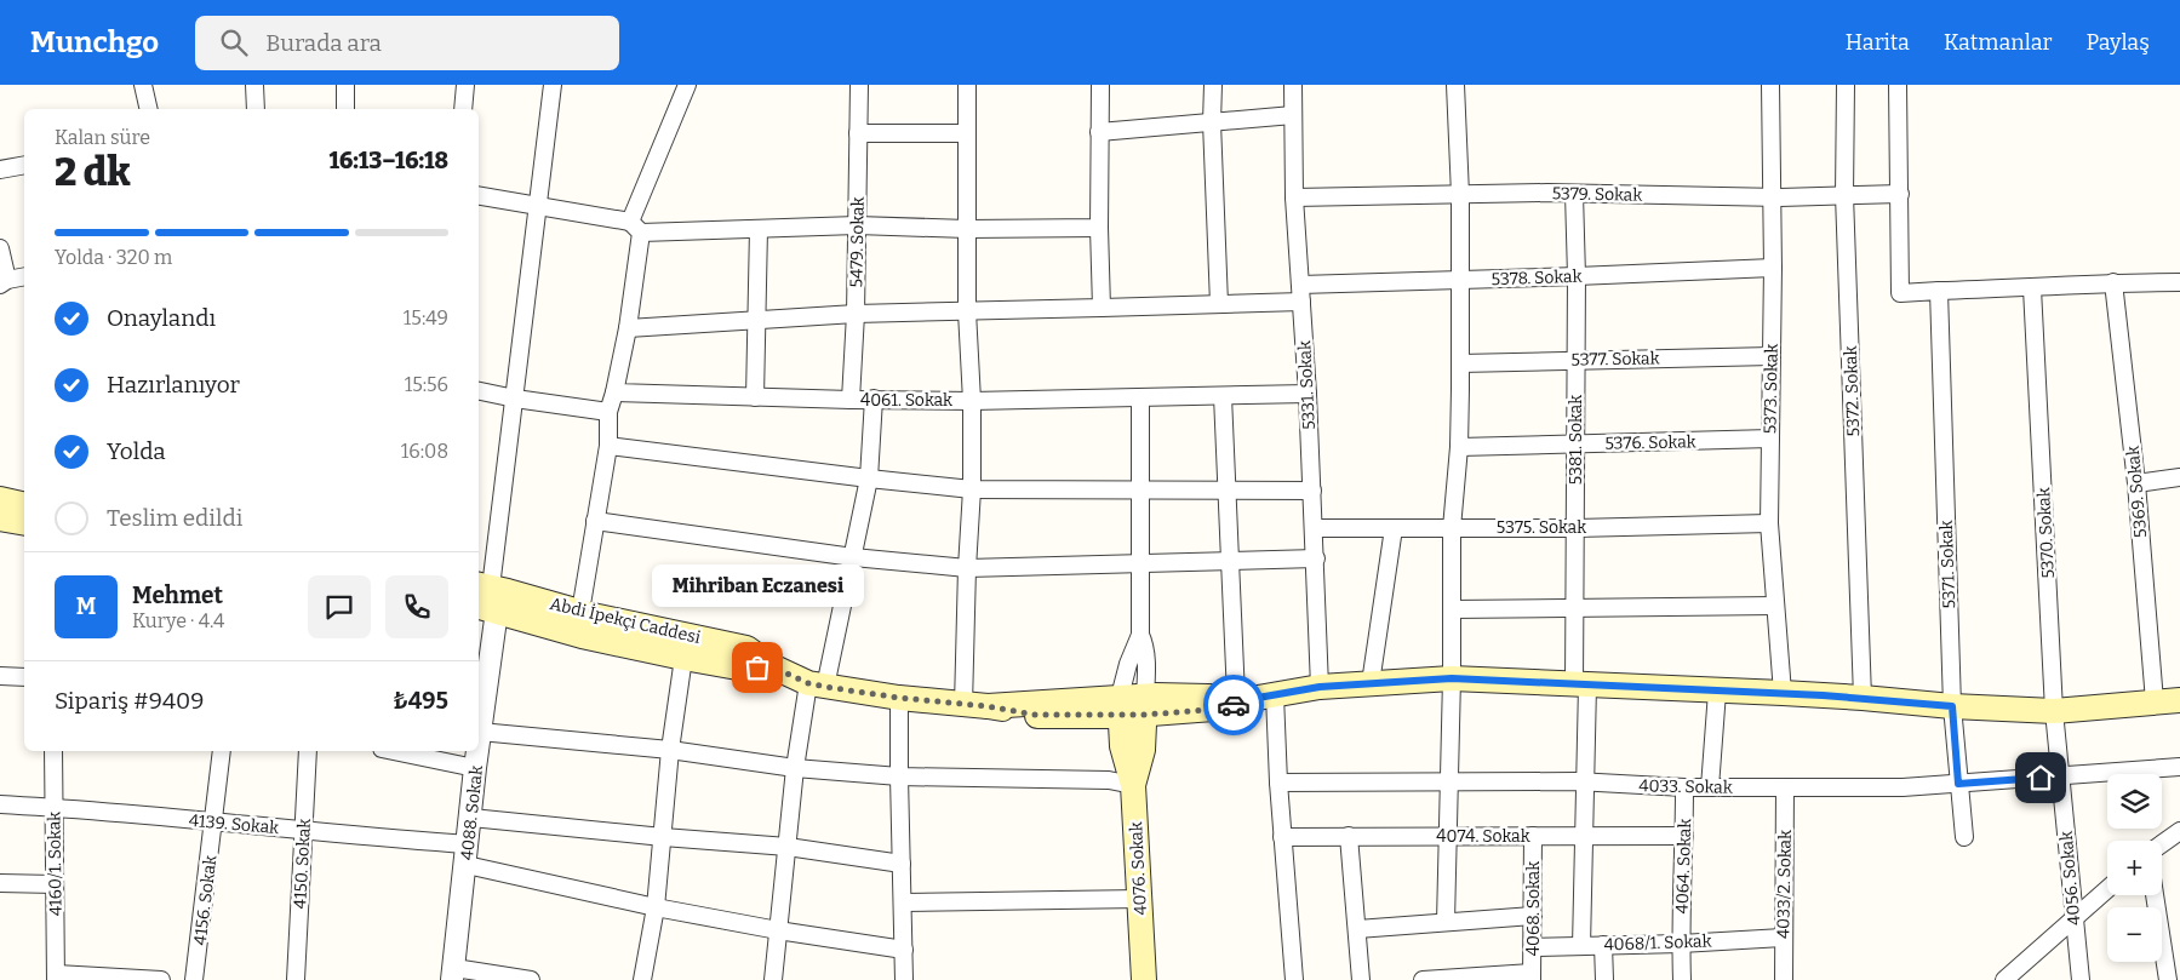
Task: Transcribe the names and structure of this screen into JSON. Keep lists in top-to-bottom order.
{
  "streets": {
    "main road": ["Abdi İpekçi Caddesi", "4076. Sokak"],
    "street": [
      "5379. Sokak",
      "5479. Sokak",
      "5378. Sokak",
      "5377. Sokak",
      "5331. Sokak",
      "5373. Sokak",
      "5372. Sokak",
      "4061. Sokak",
      "5381. Sokak",
      "5376. Sokak",
      "5369. Sokak",
      "5375. Sokak",
      "5370. Sokak",
      "5371. Sokak",
      "4033. Sokak",
      "4088. Sokak",
      "4139. Sokak",
      "4074. Sokak",
      "4160/1. Sokak",
      "4150. Sokak",
      "4064. Sokak",
      "4056. Sokak",
      "4033/2. Sokak",
      "4156. Sokak",
      "4068. Sokak",
      "4068/1. Sokak"
    ]
  },
  "crossings": [
    ["5379. Sokak", "5331. Sokak"],
    ["5379. Sokak", "5373. Sokak"],
    ["5379. Sokak", "5372. Sokak"],
    ["5379. Sokak", "5381. Sokak"],
    ["5479. Sokak", "5378. Sokak"],
    ["5479. Sokak", "4061. Sokak"],
    ["5378. Sokak", "5331. Sokak"],
    ["5378. Sokak", "5373. Sokak"],
    ["5378. Sokak", "5381. Sokak"],
    ["5377. Sokak", "5373. Sokak"],
    ["5377. Sokak", "5381. Sokak"],
    ["5331. Sokak", "4061. Sokak"],
    ["5331. Sokak", "5375. Sokak"],
    ["5331. Sokak", "Abdi İpekçi Caddesi"],
    ["5373. Sokak", "5376. Sokak"],
    ["5373. Sokak", "5375. Sokak"],
    ["5373. Sokak", "Abdi İpekçi Caddesi"],
    ["5372. Sokak", "Abdi İpekçi Caddesi"],
    ["5381. Sokak", "5376. Sokak"],
    ["5381. Sokak", "5375. Sokak"],
    ["5381. Sokak", "Abdi İpekçi Caddesi"],
    ["5381. Sokak", "4033. Sokak"],
    ["5381. Sokak", "4074. Sokak"],
    ["5381. Sokak", "4068/1. Sokak"],
    ["5369. Sokak", "Abdi İpekçi Caddesi"],
    ["5370. Sokak", "Abdi İpekçi Caddesi"],
    ["5370. Sokak", "4033. Sokak"],
    ["5370. Sokak", "4056. Sokak"],
    ["5371. Sokak", "Abdi İpekçi Caddesi"],
    ["5371. Sokak", "4033. Sokak"],
    ["Abdi İpekçi Caddesi", "4088. Sokak"],
    ["Abdi İpekçi Caddesi", "4076. Sokak"],
    ["4033. Sokak", "4064. Sokak"],
    ["4033. Sokak", "4056. Sokak"],
    ["4033. Sokak", "4033/2. Sokak"],
    ["4088. Sokak", "4139. Sokak"],
    ["4139. Sokak", "4160/1. Sokak"],
    ["4139. Sokak", "4150. Sokak"],
    ["4139. Sokak", "4156. Sokak"],
    ["4074. Sokak", "4064. Sokak"],
    ["4074. Sokak", "4068. Sokak"],
    ["4064. Sokak", "4068/1. Sokak"],
    ["4033/2. Sokak", "4068/1. Sokak"],
    ["4068. Sokak", "4068/1. Sokak"]
  ],
  "places": ["Mihriban Eczanesi"],
  "page": {
    "header": "Munchgo",
    "search": "Burada ara",
    "nav": ["Harita", "Katmanlar", "Paylaş"],
    "heading": ["2 dk", "Kalan süre", "16:13–16:18"],
    "panel": [
      "Mehmet",
      "Kurye · 4.4",
      "Sipariş #9409",
      "₺495"
    ],
    "bar": "Yolda · 320 m",
    "list": [
      ["Onaylandı", "15:49"],
      ["Hazırlanıyor", "15:56"],
      ["Yolda", "16:08"],
      "Teslim edildi"
    ],
    "bubble": "Mihriban Eczanesi",
    "round": "M",
    "map_buttons": ["+", "−"]
  }
}
